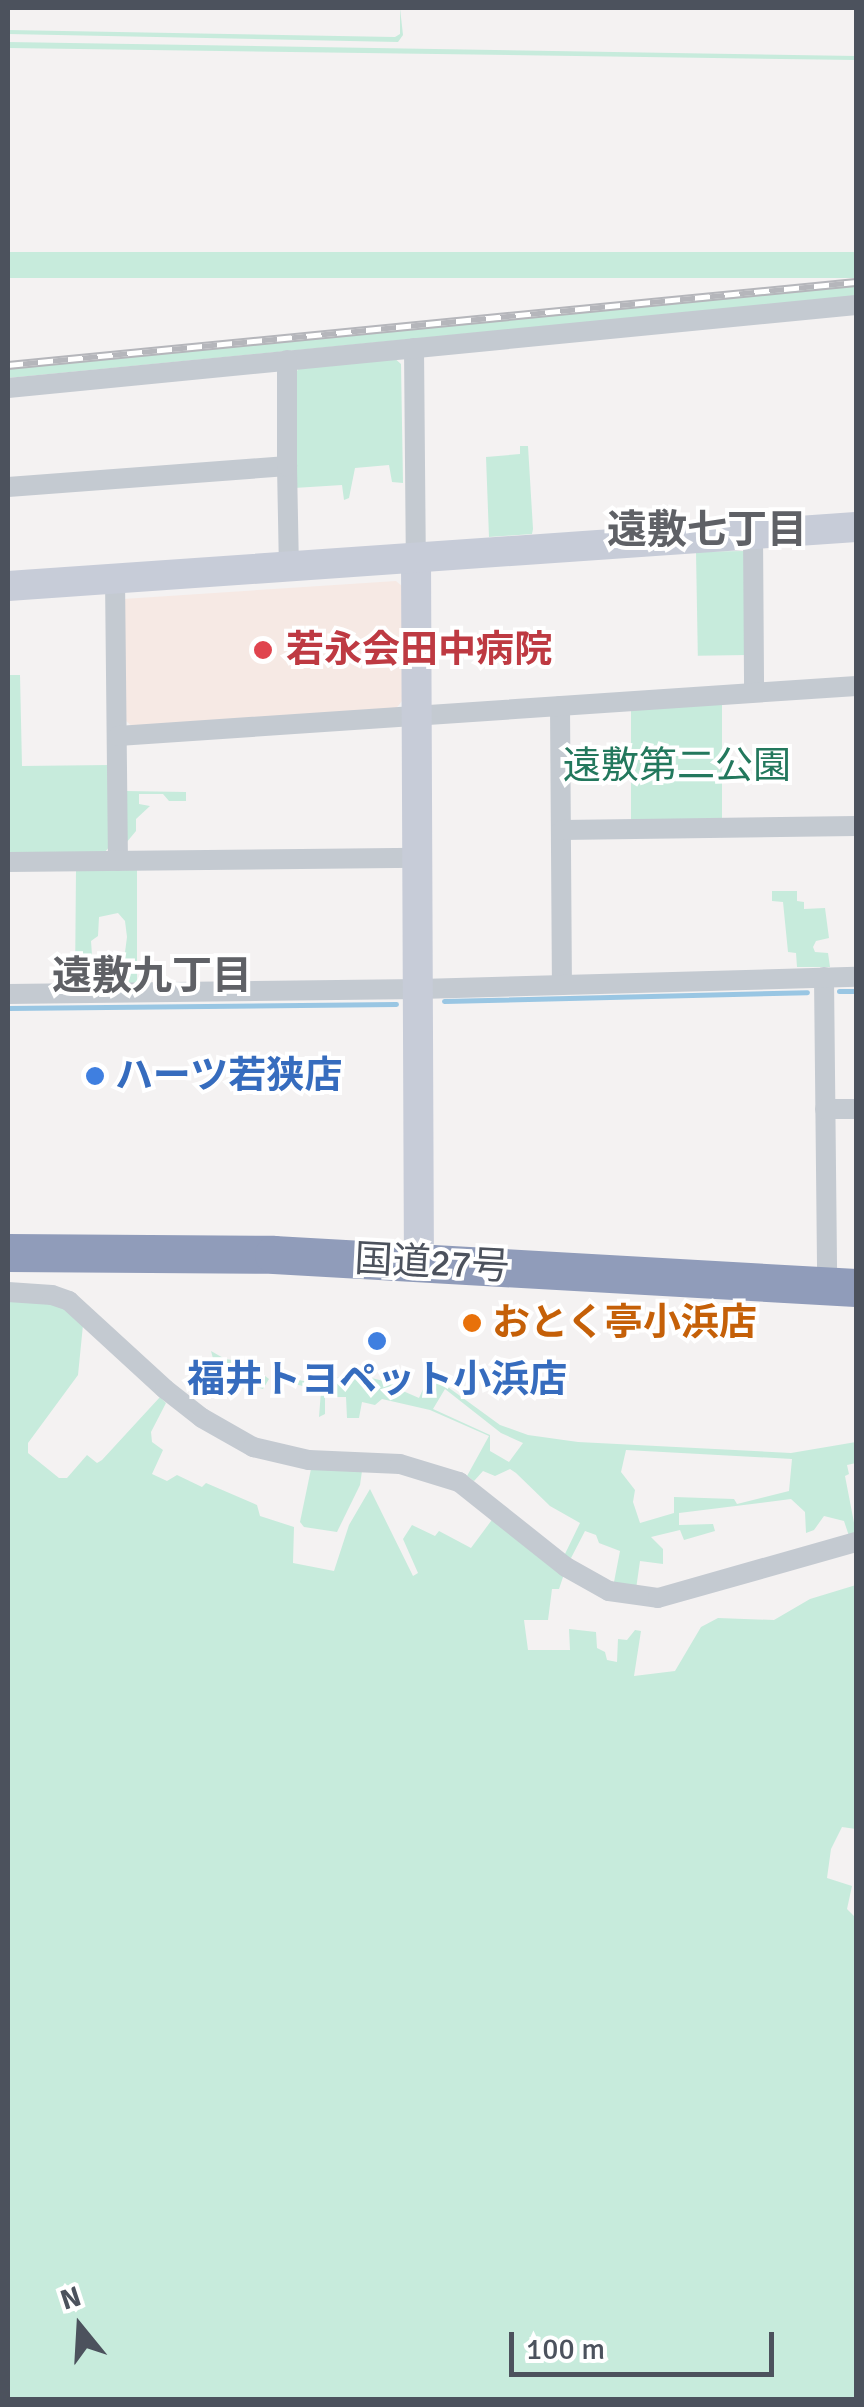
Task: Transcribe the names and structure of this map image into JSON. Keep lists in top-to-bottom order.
{
  "streets": {
    "highway": ["国道27号"]
  },
  "districts": ["遠敷七丁目", "遠敷九丁目"],
  "parks": ["遠敷第二公園"],
  "places": [
    "若永会田中病院",
    "ハーツ若狭店",
    "おとく亭小浜店",
    "福井トヨペット小浜店"
  ],
  "scale_bar": "100 m",
  "north": "top"
}
